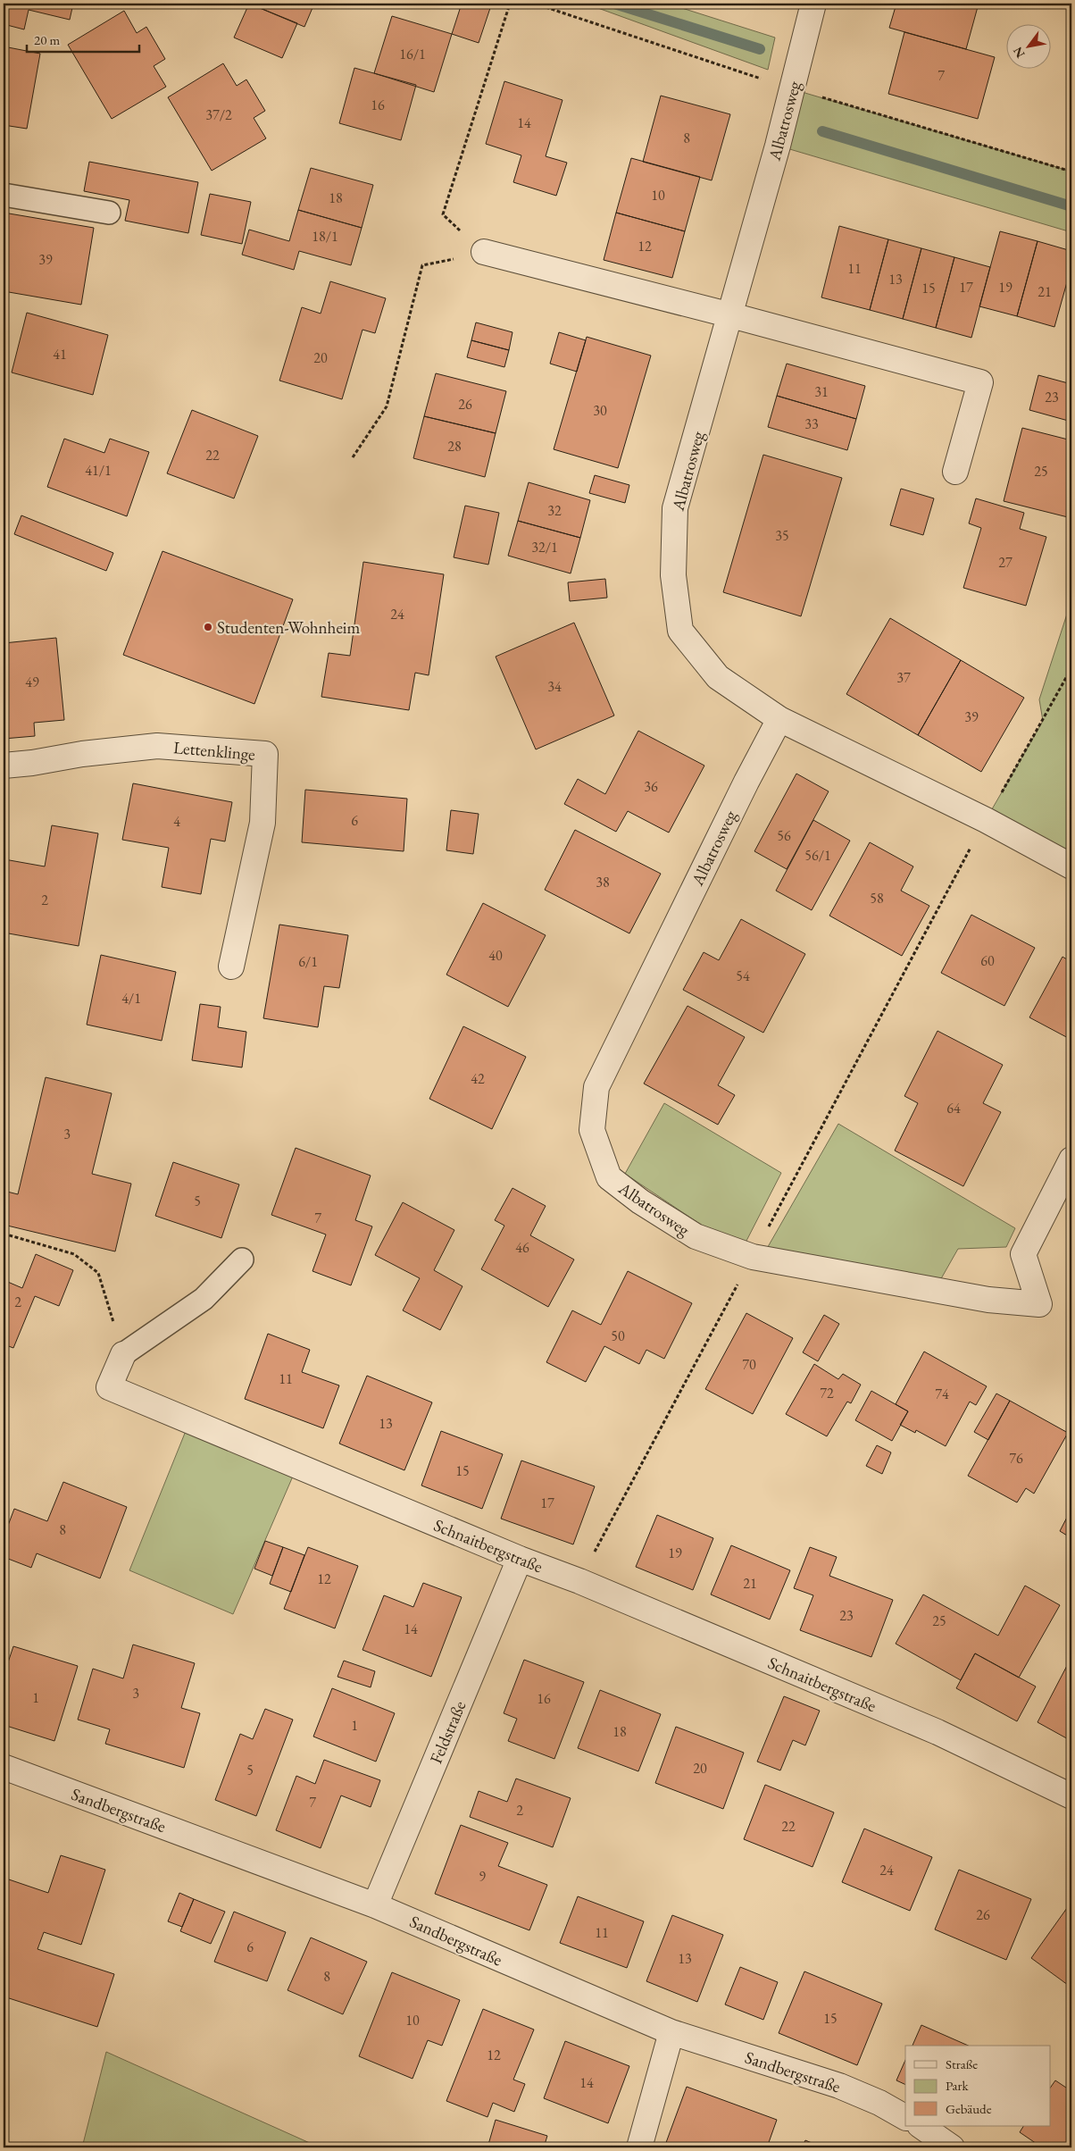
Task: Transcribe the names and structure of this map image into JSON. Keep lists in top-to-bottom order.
{
  "streets": {
    "street": [
      "Albatrosweg",
      "Lettenklinge",
      "Schnaitbergstraße",
      "Feldstraße",
      "Sandbergstraße"
    ]
  },
  "crossings": [
    ["Schnaitbergstraße", "Feldstraße"],
    ["Feldstraße", "Sandbergstraße"]
  ],
  "places": ["Studenten-Wohnheim"],
  "house_numbers": [
    "16/1",
    "7",
    "16",
    "37/2",
    "14",
    "8",
    "10",
    "18",
    "18/1",
    "12",
    "39",
    "11",
    "13",
    "17",
    "19",
    "15",
    "21",
    "41",
    "20",
    "31",
    "23",
    "26",
    "30",
    "33",
    "28",
    "22",
    "41/1",
    "25",
    "32",
    "35",
    "32/1",
    "27",
    "24",
    "37",
    "49",
    "34",
    "39",
    "36",
    "6",
    "4",
    "56",
    "56/1",
    "38",
    "58",
    "2",
    "40",
    "60",
    "6/1",
    "54",
    "4/1",
    "42",
    "64",
    "3",
    "5",
    "7",
    "46",
    "2",
    "50",
    "70",
    "11",
    "72",
    "74",
    "13",
    "76",
    "15",
    "17",
    "8",
    "19",
    "12",
    "21",
    "23",
    "25",
    "14",
    "3",
    "1",
    "16",
    "1",
    "18",
    "20",
    "5",
    "7",
    "2",
    "22",
    "24",
    "9",
    "26",
    "11",
    "6",
    "13",
    "8",
    "15",
    "10",
    "12",
    "14"
  ],
  "legend": ["Straße", "Park", "Gebäude"],
  "scale_bar": "20 m",
  "north": "bottom left"
}
